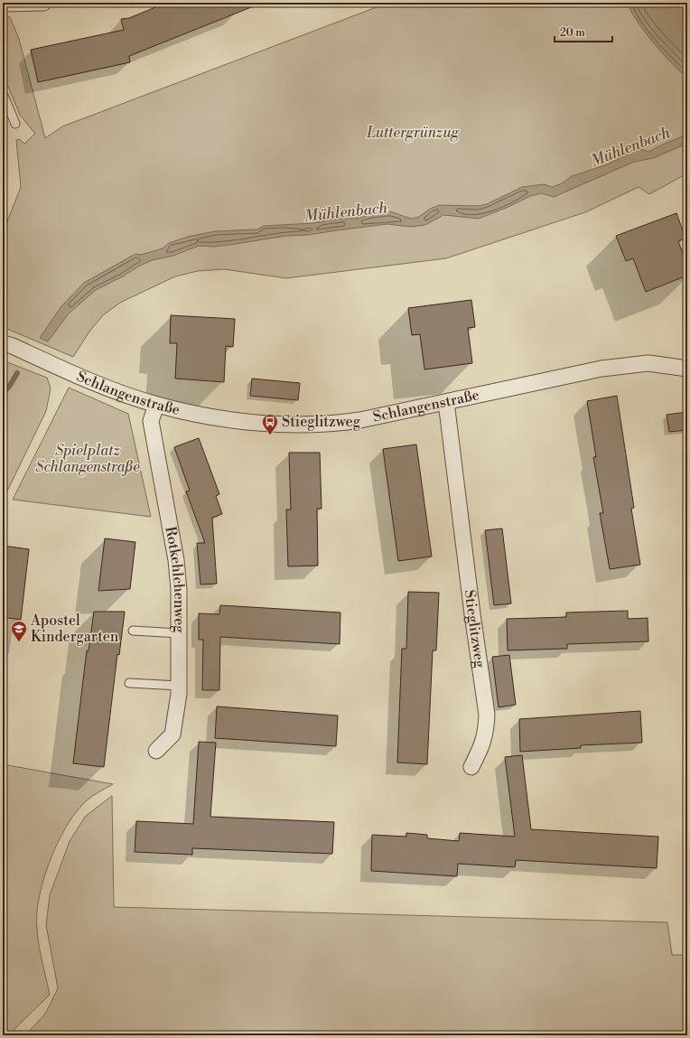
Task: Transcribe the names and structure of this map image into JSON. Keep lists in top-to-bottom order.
{
  "streets": {
    "street": ["Schlangenstraße", "Rotkehlchenweg", "Stieglitzweg"]
  },
  "crossings": [
    ["Schlangenstraße", "Rotkehlchenweg"],
    ["Schlangenstraße", "Stieglitzweg"]
  ],
  "water": ["Mühlenbach"],
  "parks": ["Luttergrünzug", "Spielplatz Schlangenstraße"],
  "places": {
    "bus stop": ["Stieglitzweg"],
    "school or university": ["Apostel Kindergarten"]
  },
  "scale_bar": "20 m"
}
